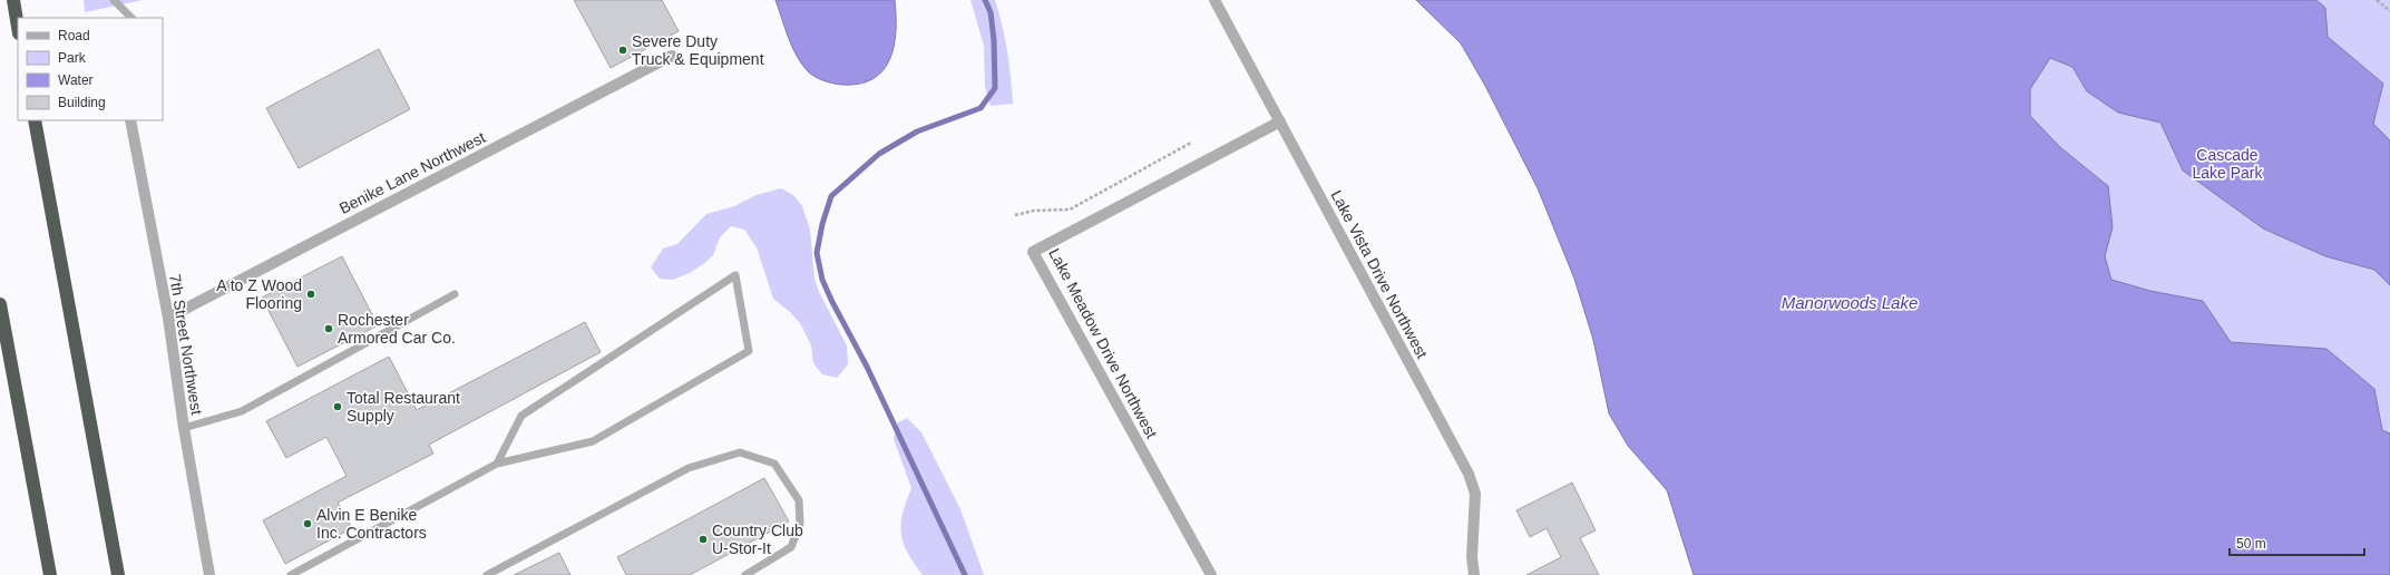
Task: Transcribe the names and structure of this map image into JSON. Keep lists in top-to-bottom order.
{
  "streets": {
    "street": [
      "Benike Lane Northwest",
      "Lake Vista Drive Northwest",
      "Lake Meadow Drive Northwest",
      "7th Street Northwest"
    ]
  },
  "crossings": [
    ["Benike Lane Northwest", "7th Street Northwest"],
    ["Lake Vista Drive Northwest", "Lake Meadow Drive Northwest"]
  ],
  "water": ["Manorwoods Lake"],
  "parks": ["Cascade Lake Park"],
  "places": [
    "Severe Duty Truck & Equipment",
    "A to Z Wood Flooring",
    "Rochester Armored Car Co.",
    "Total Restaurant Supply",
    "Alvin E Benike Inc. Contractors",
    "Country Club U-Stor-It"
  ],
  "legend": [
    "Road",
    "Park",
    "Water",
    "Building"
  ],
  "scale_bar": "50 m"
}
